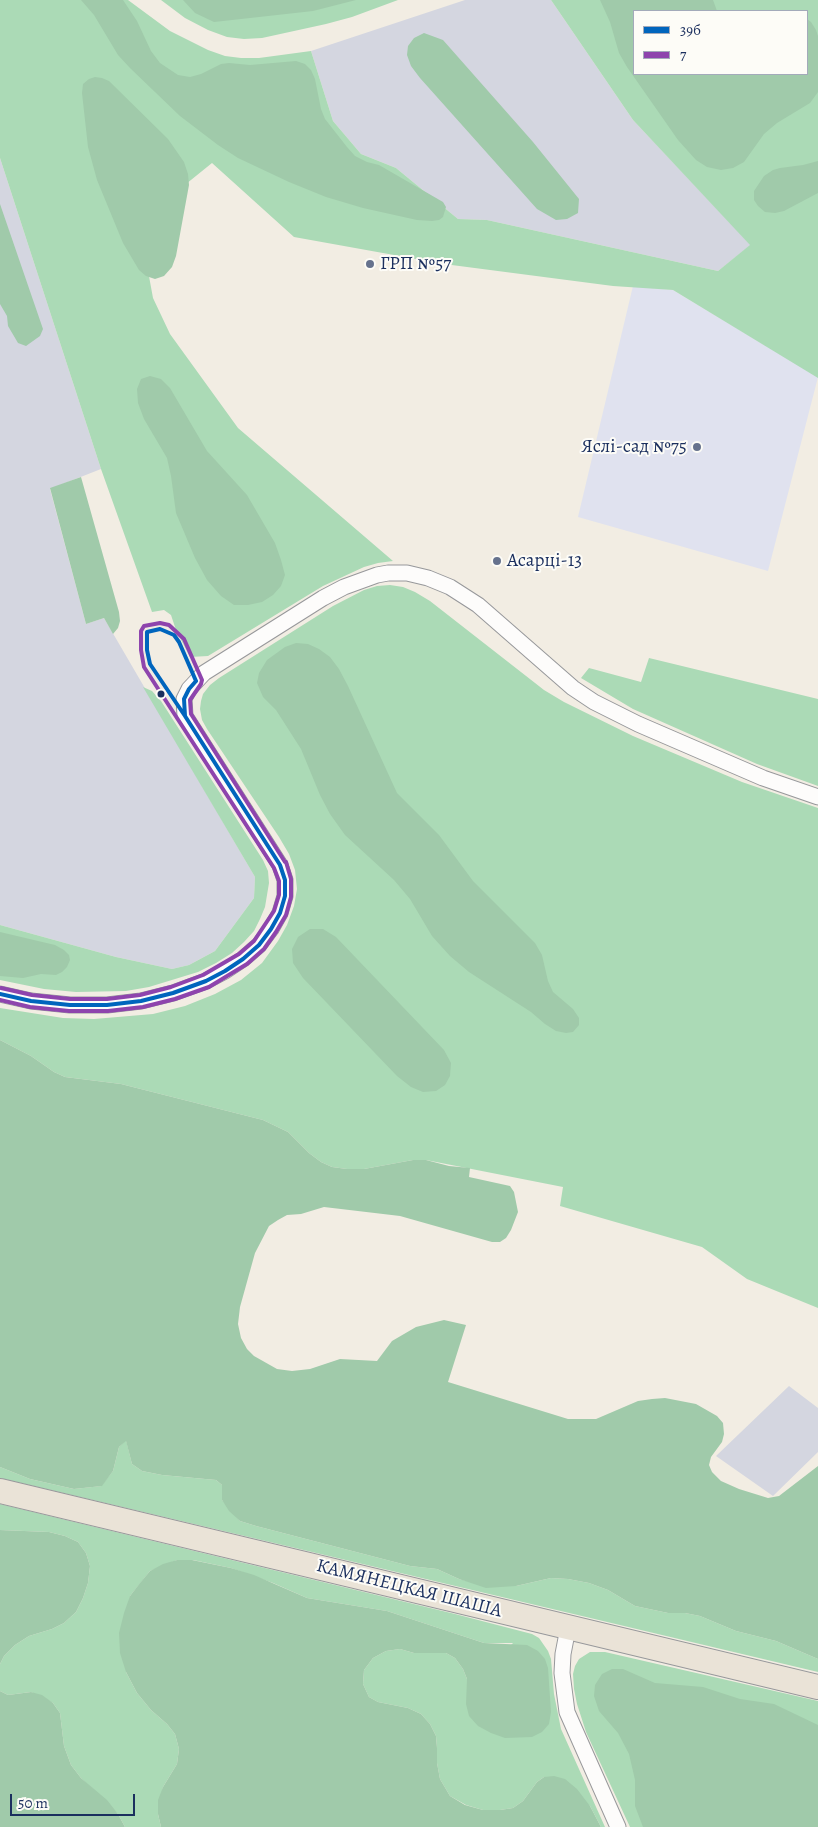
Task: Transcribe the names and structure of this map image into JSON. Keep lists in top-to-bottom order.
{
  "streets": {
    "main road": ["КАМЯНЕЦКАЯ ШАША"]
  },
  "places": ["ГРП №57", "Яслі-сад №75", "Асарці-13"],
  "lines": ["transit line 7", "transit line 39б"],
  "legend": ["39б", "7"],
  "scale_bar": "50 m"
}
